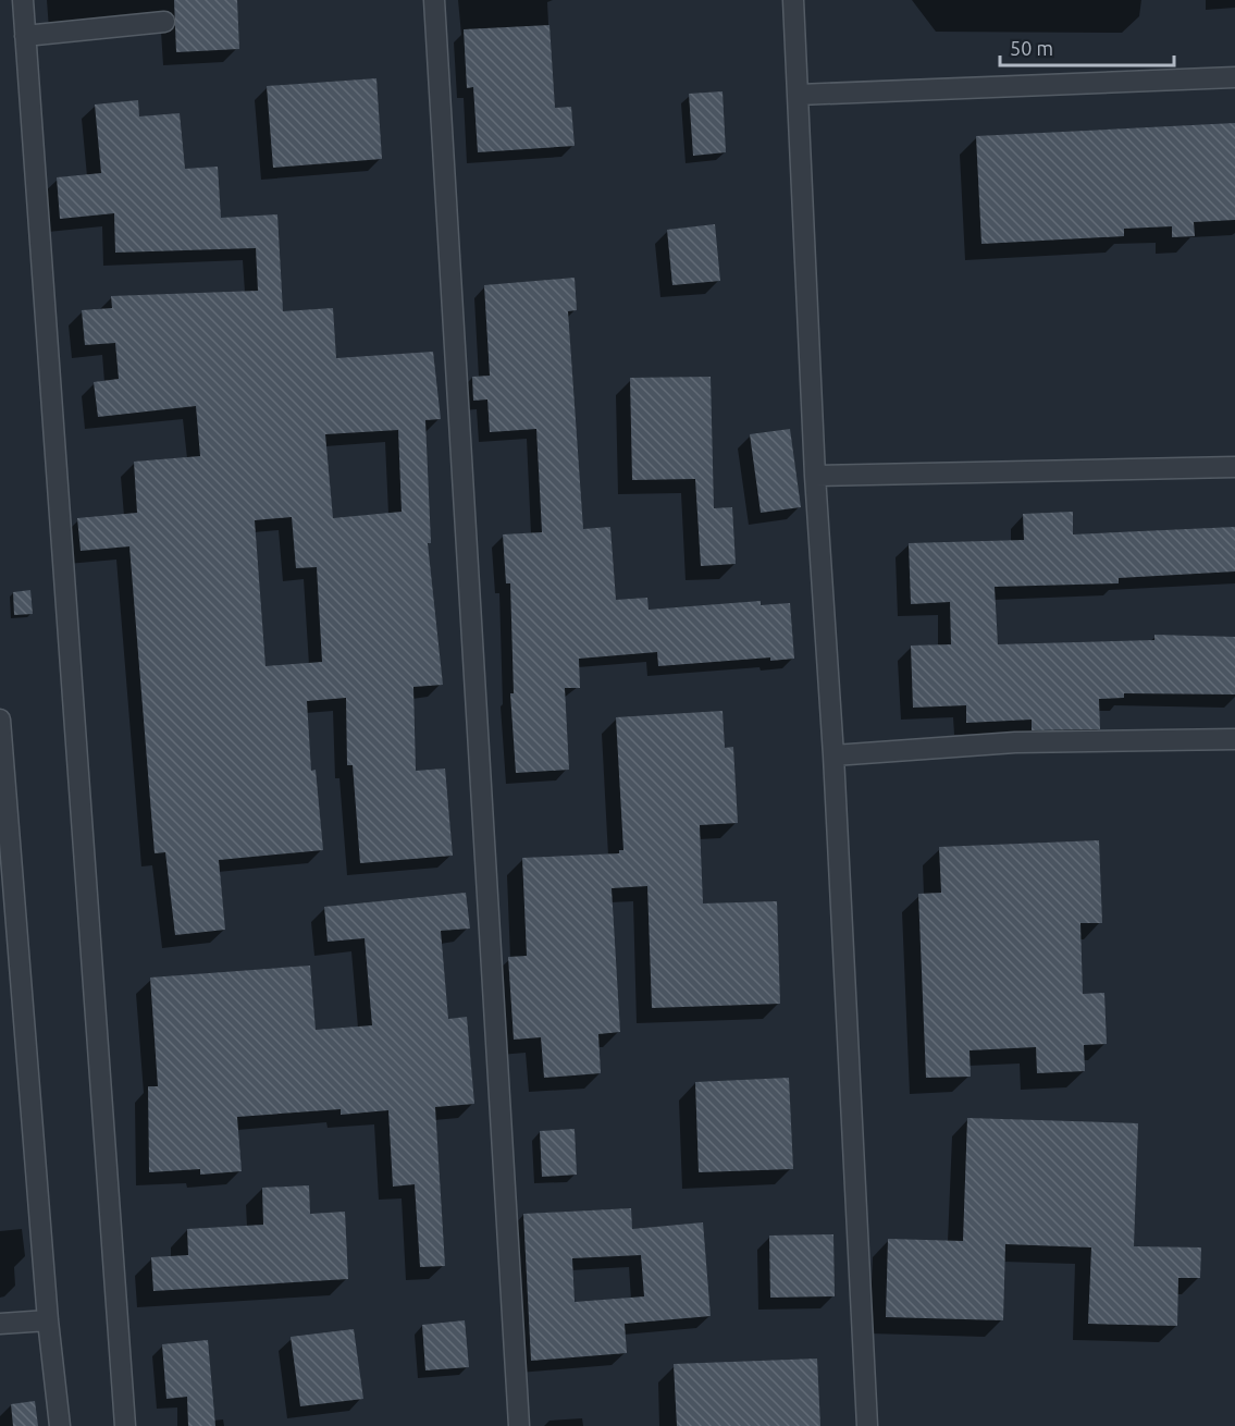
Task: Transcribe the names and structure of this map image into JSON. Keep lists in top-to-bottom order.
{
  "scale_bar": "50 m"
}
